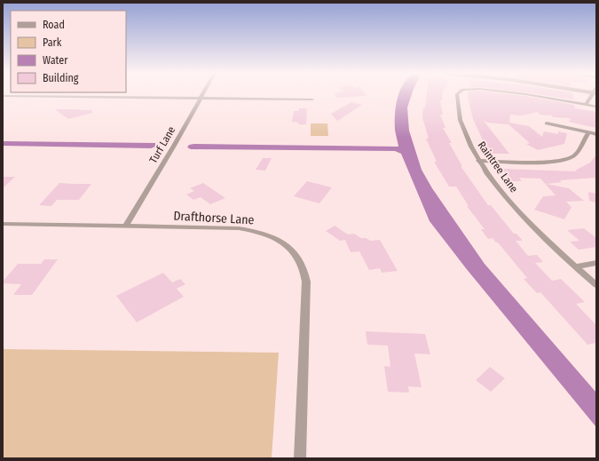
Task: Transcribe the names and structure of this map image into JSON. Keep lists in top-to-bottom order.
{
  "streets": {
    "street": ["Turf Lane", "Raintree Lane", "Drafthorse Lane"]
  },
  "crossings": [
    ["Turf Lane", "Drafthorse Lane"]
  ],
  "legend": [
    "Road",
    "Park",
    "Water",
    "Building"
  ]
}
